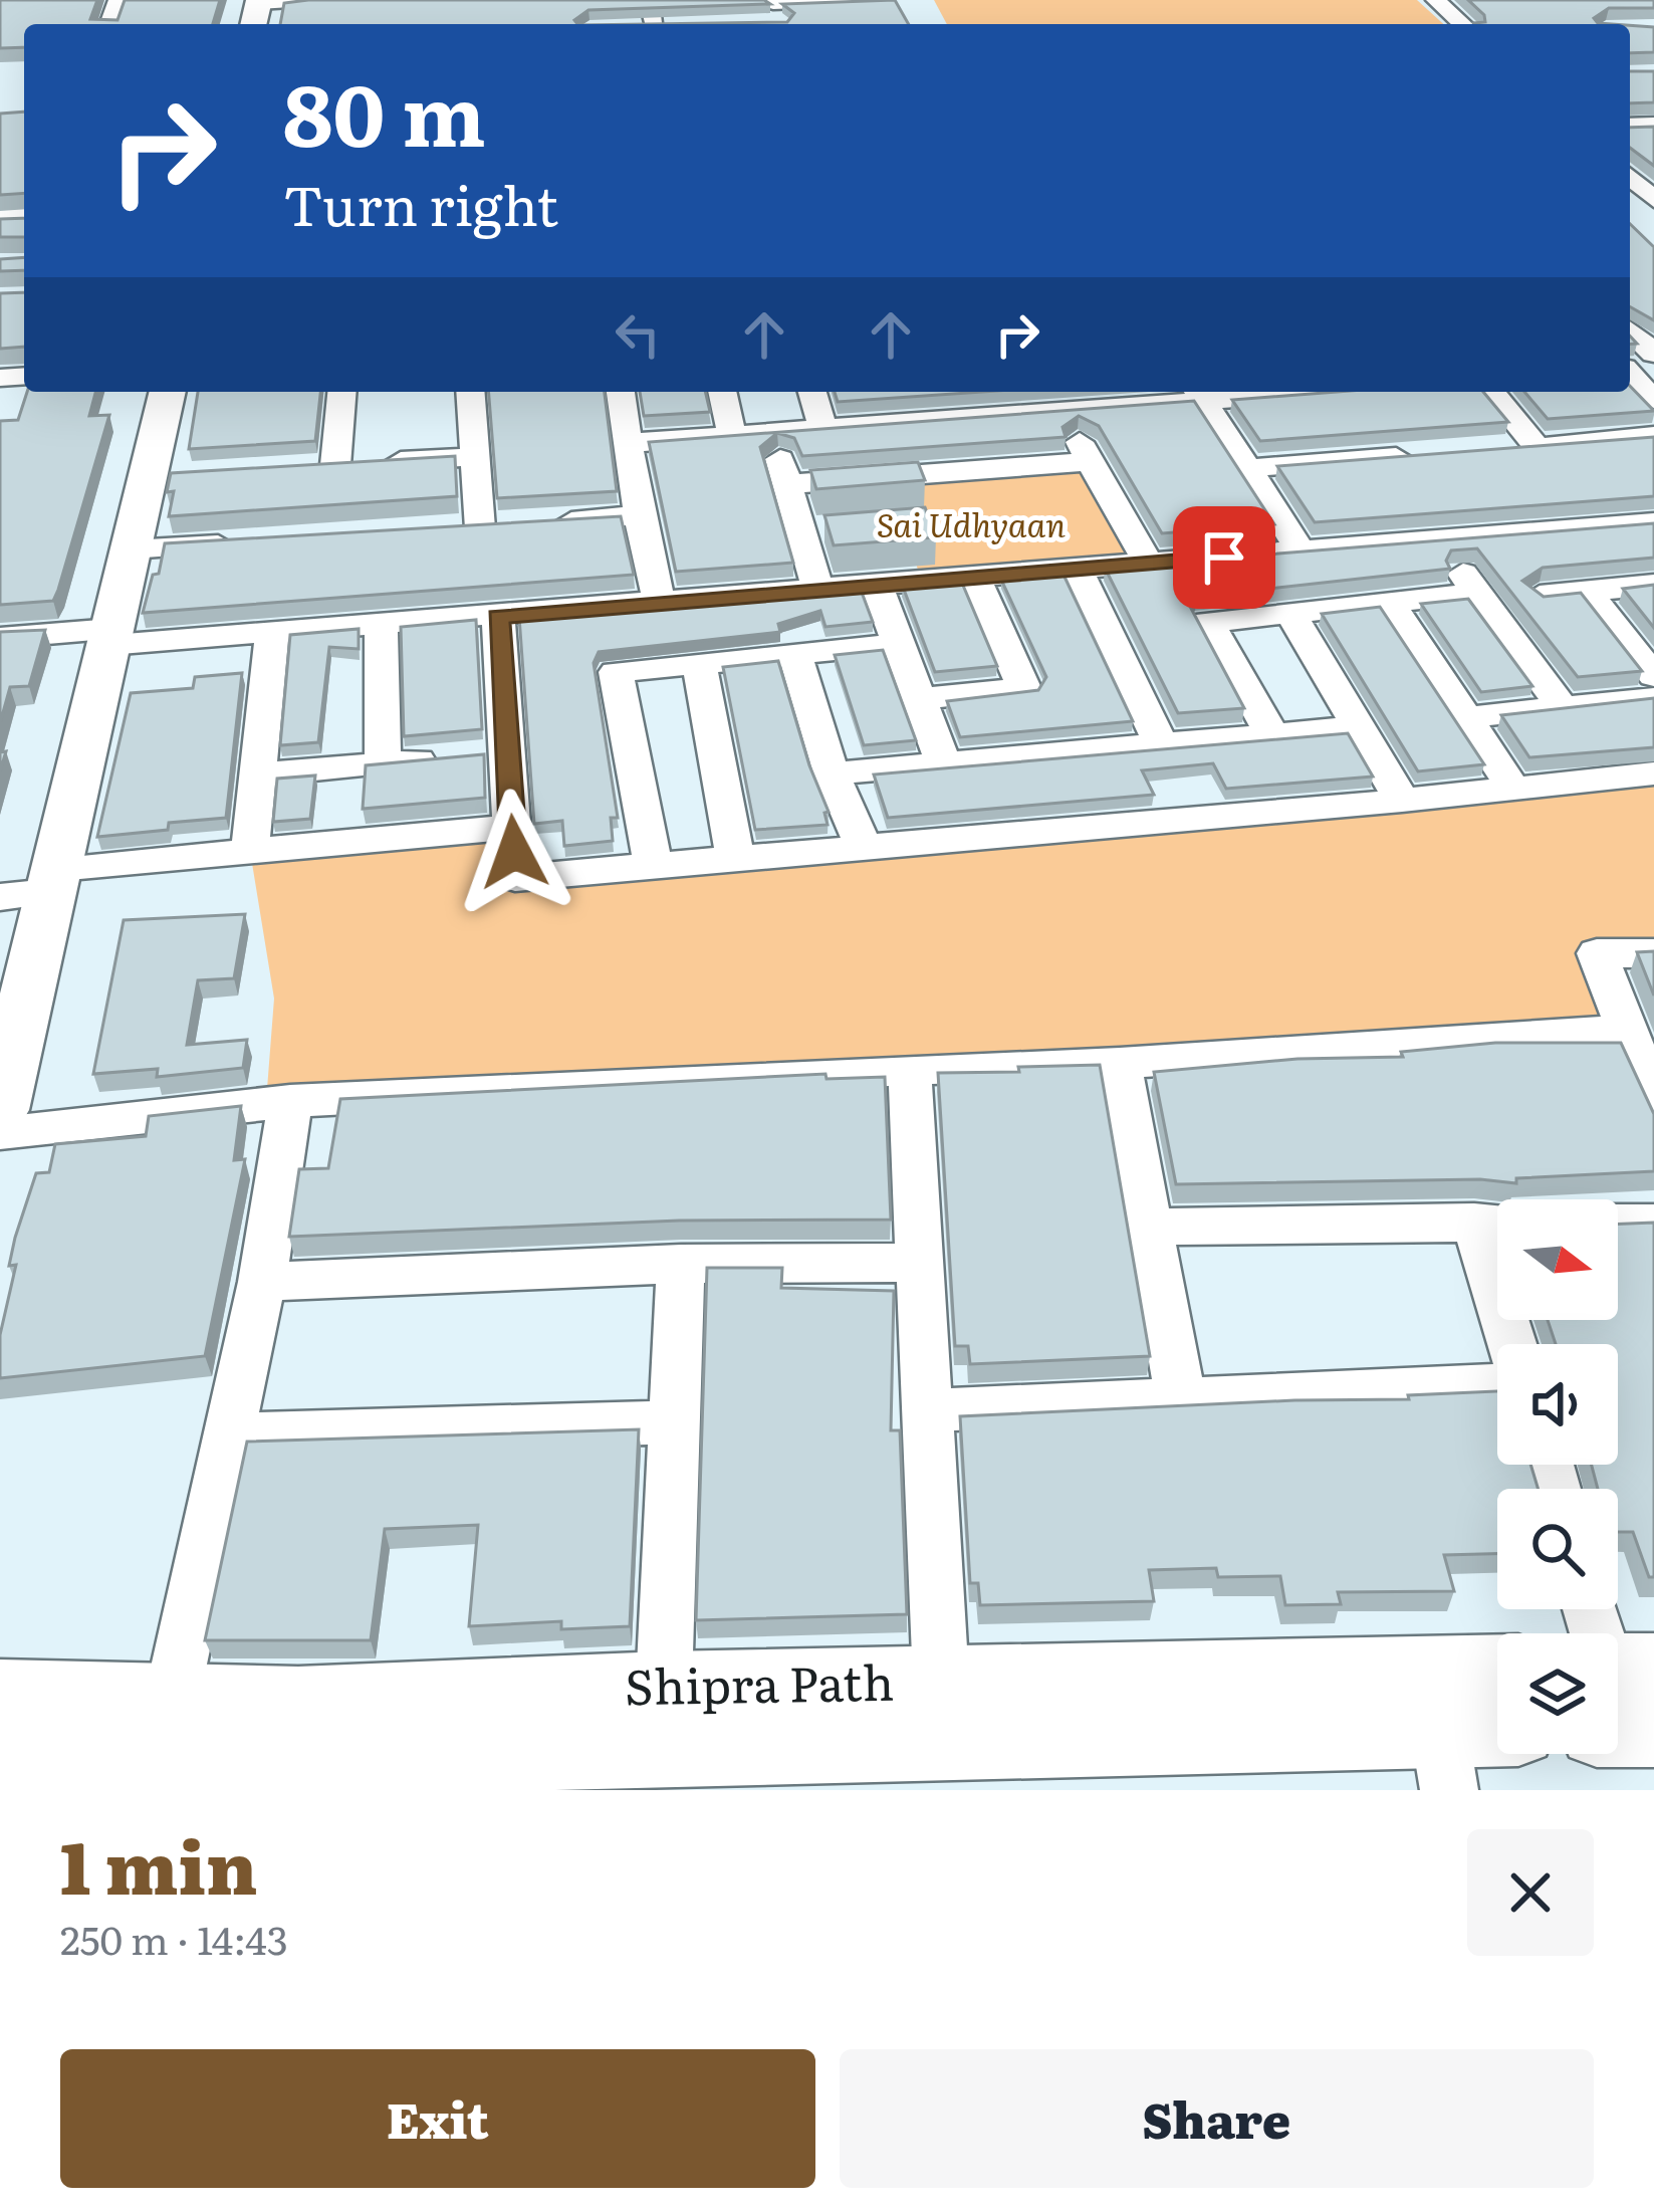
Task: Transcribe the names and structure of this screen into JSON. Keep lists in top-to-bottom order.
{
  "streets": {
    "street": ["Shipra Path"]
  },
  "parks": ["Sai Udhyaan"],
  "north": "right",
  "page": {
    "turn": ["80 m", "Turn right"],
    "heading": ["1 min", "250 m · 14:43"],
    "buttons": ["Exit", "Share"]
  }
}
